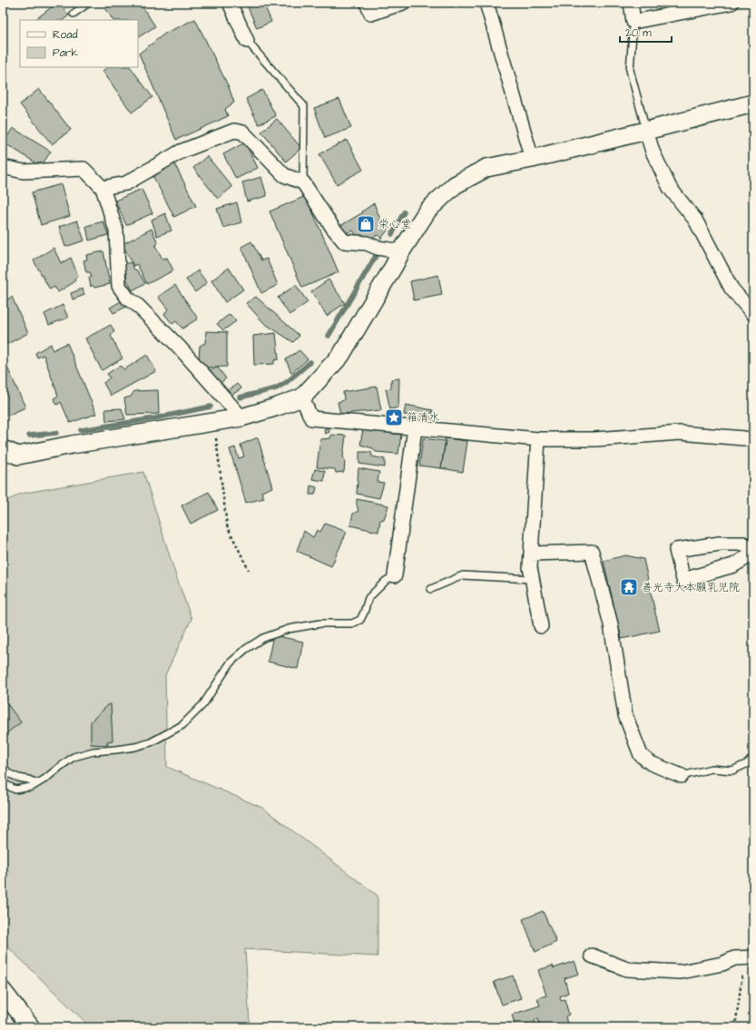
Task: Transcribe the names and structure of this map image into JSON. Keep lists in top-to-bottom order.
{
  "places": {
    "shop": ["栄心堂"],
    "place": ["箱清水"],
    "temple": ["善光寺大本願乳児院"]
  },
  "legend": ["Road", "Park"],
  "scale_bar": "20 m"
}
